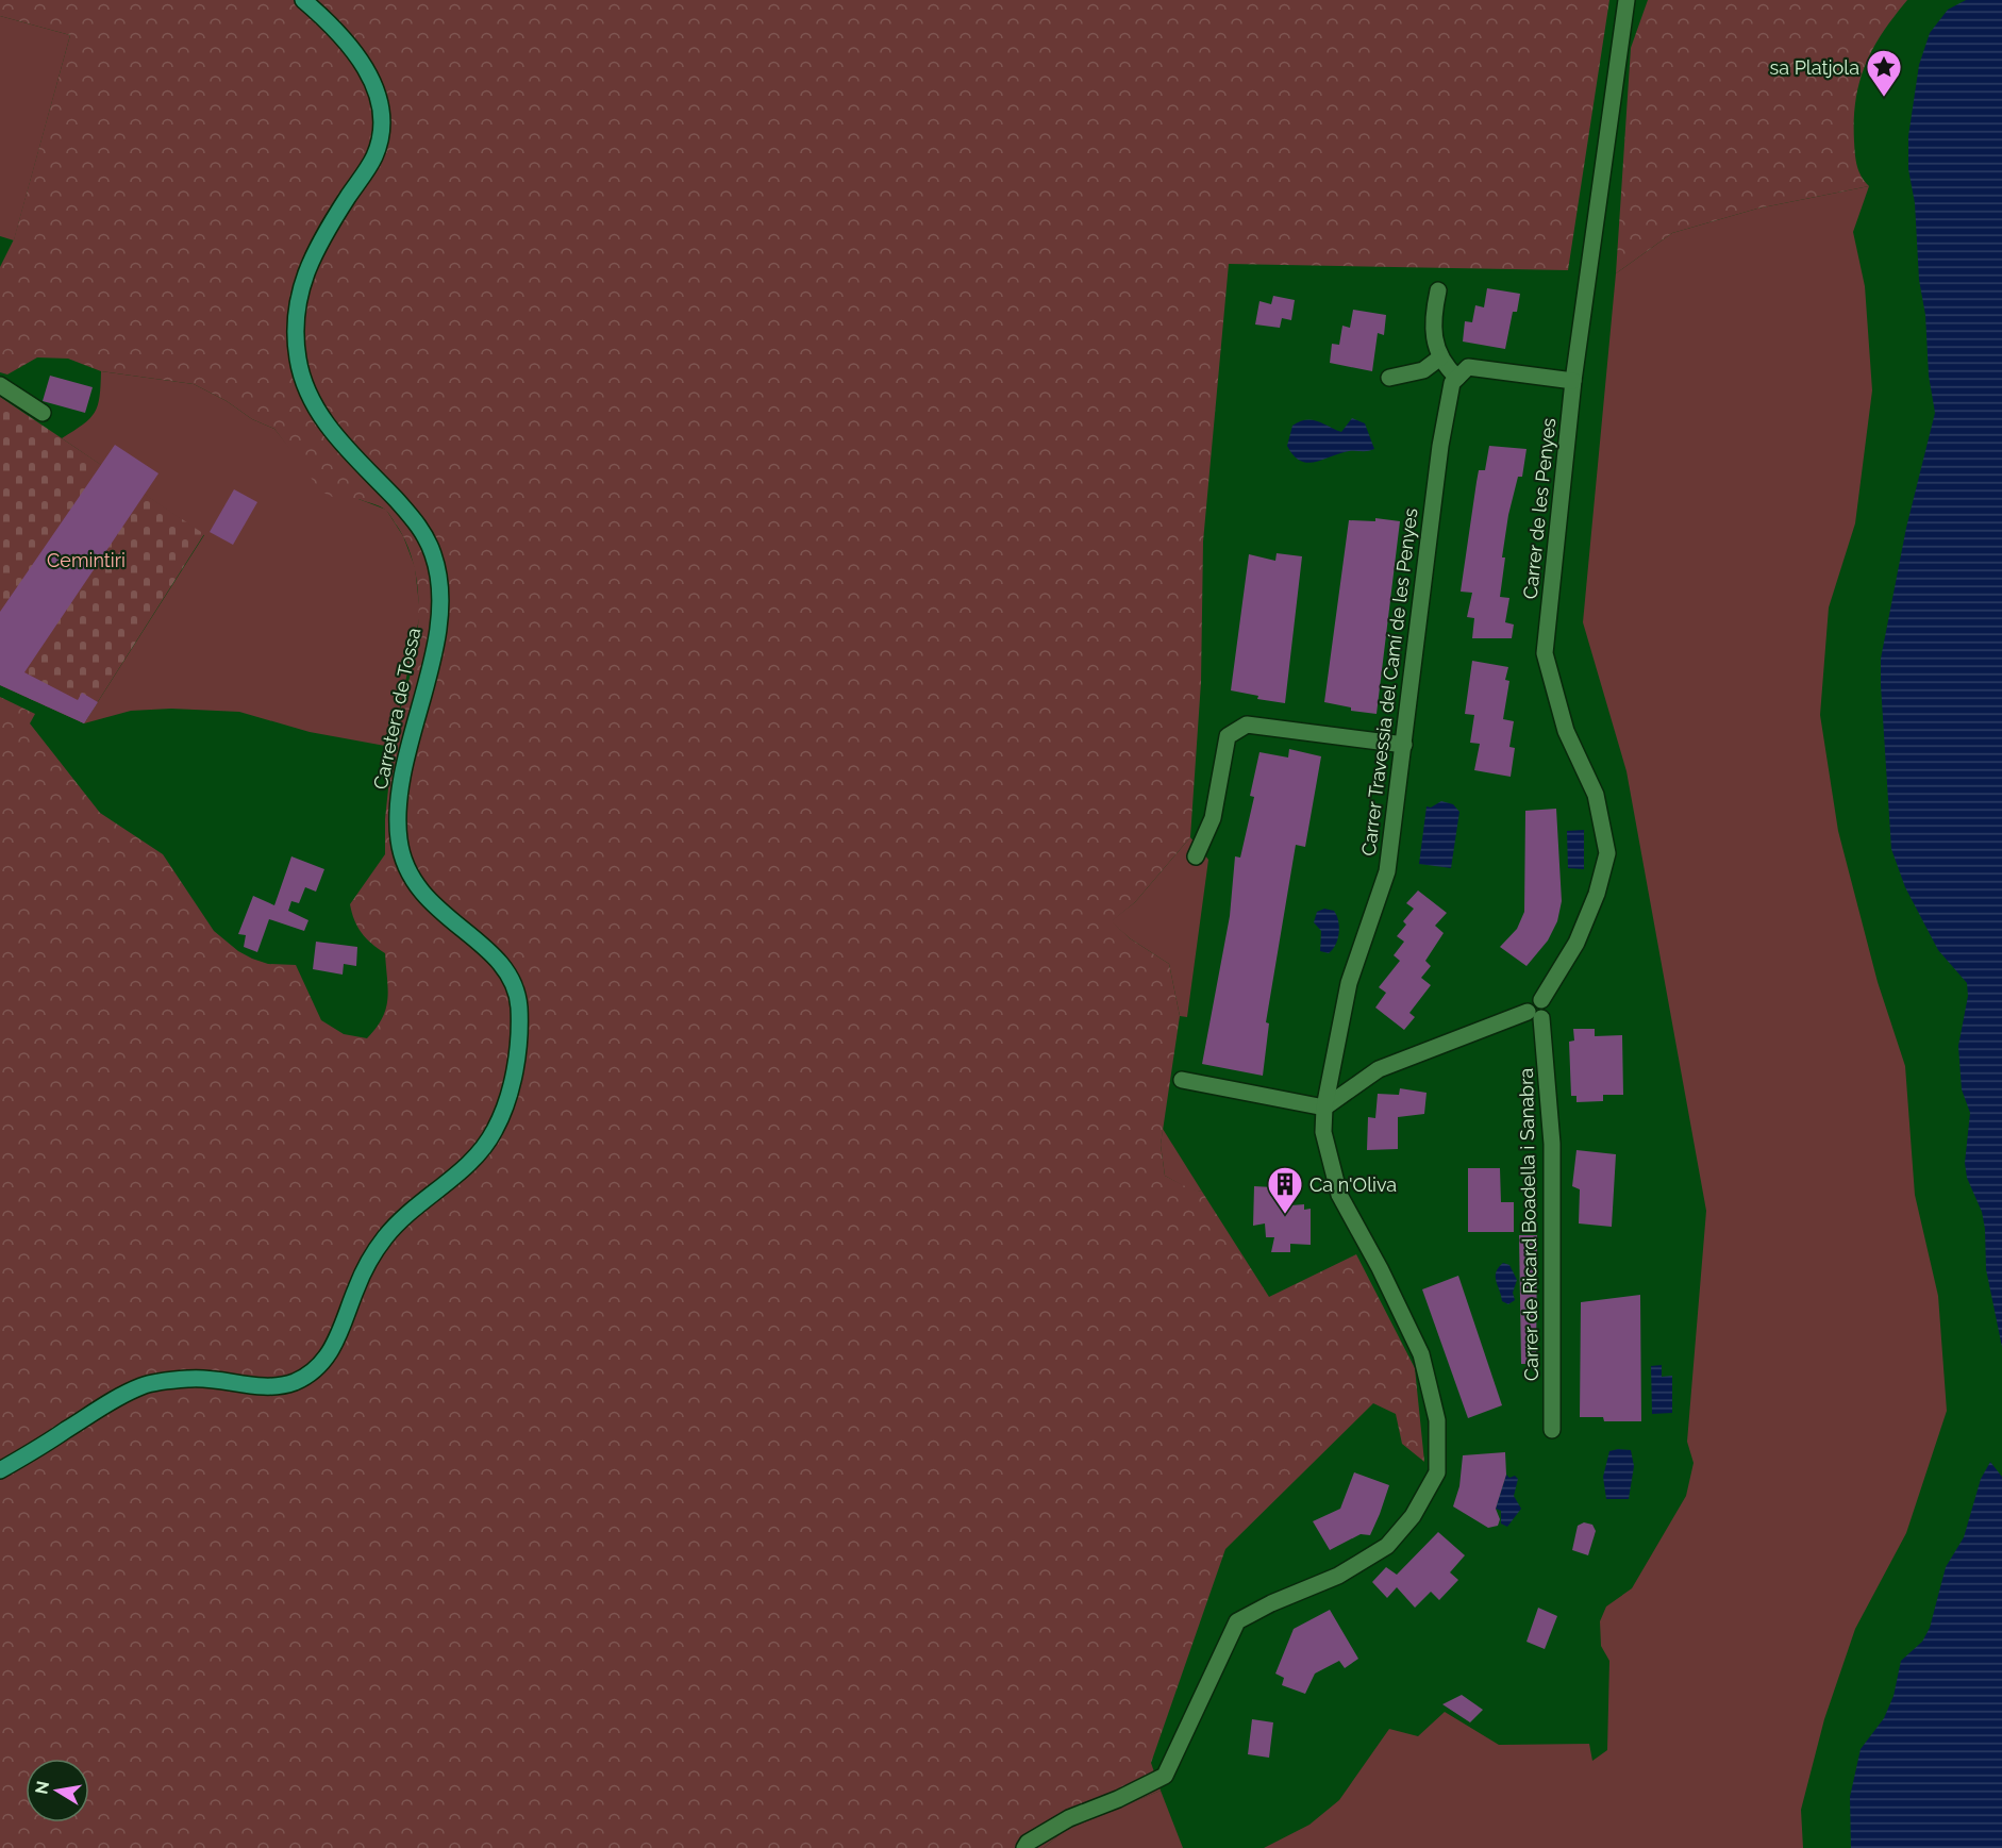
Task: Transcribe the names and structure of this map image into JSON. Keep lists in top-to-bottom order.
{
  "streets": {
    "main road": ["Carretera de Tossa"],
    "street": ["Carrer de les Penyes", "Carrer Travessia del Camí de les Penyes", "Carrer de Ricard Boadella i Sanabra"]
  },
  "crossings": [
    ["Carrer de les Penyes", "Carrer de Ricard Boadella i Sanabra"]
  ],
  "parks": ["Cemintiri"],
  "places": {
    "place": ["sa Platjola"],
    "building": ["Ca n'Oliva"]
  },
  "north": "left"
}
